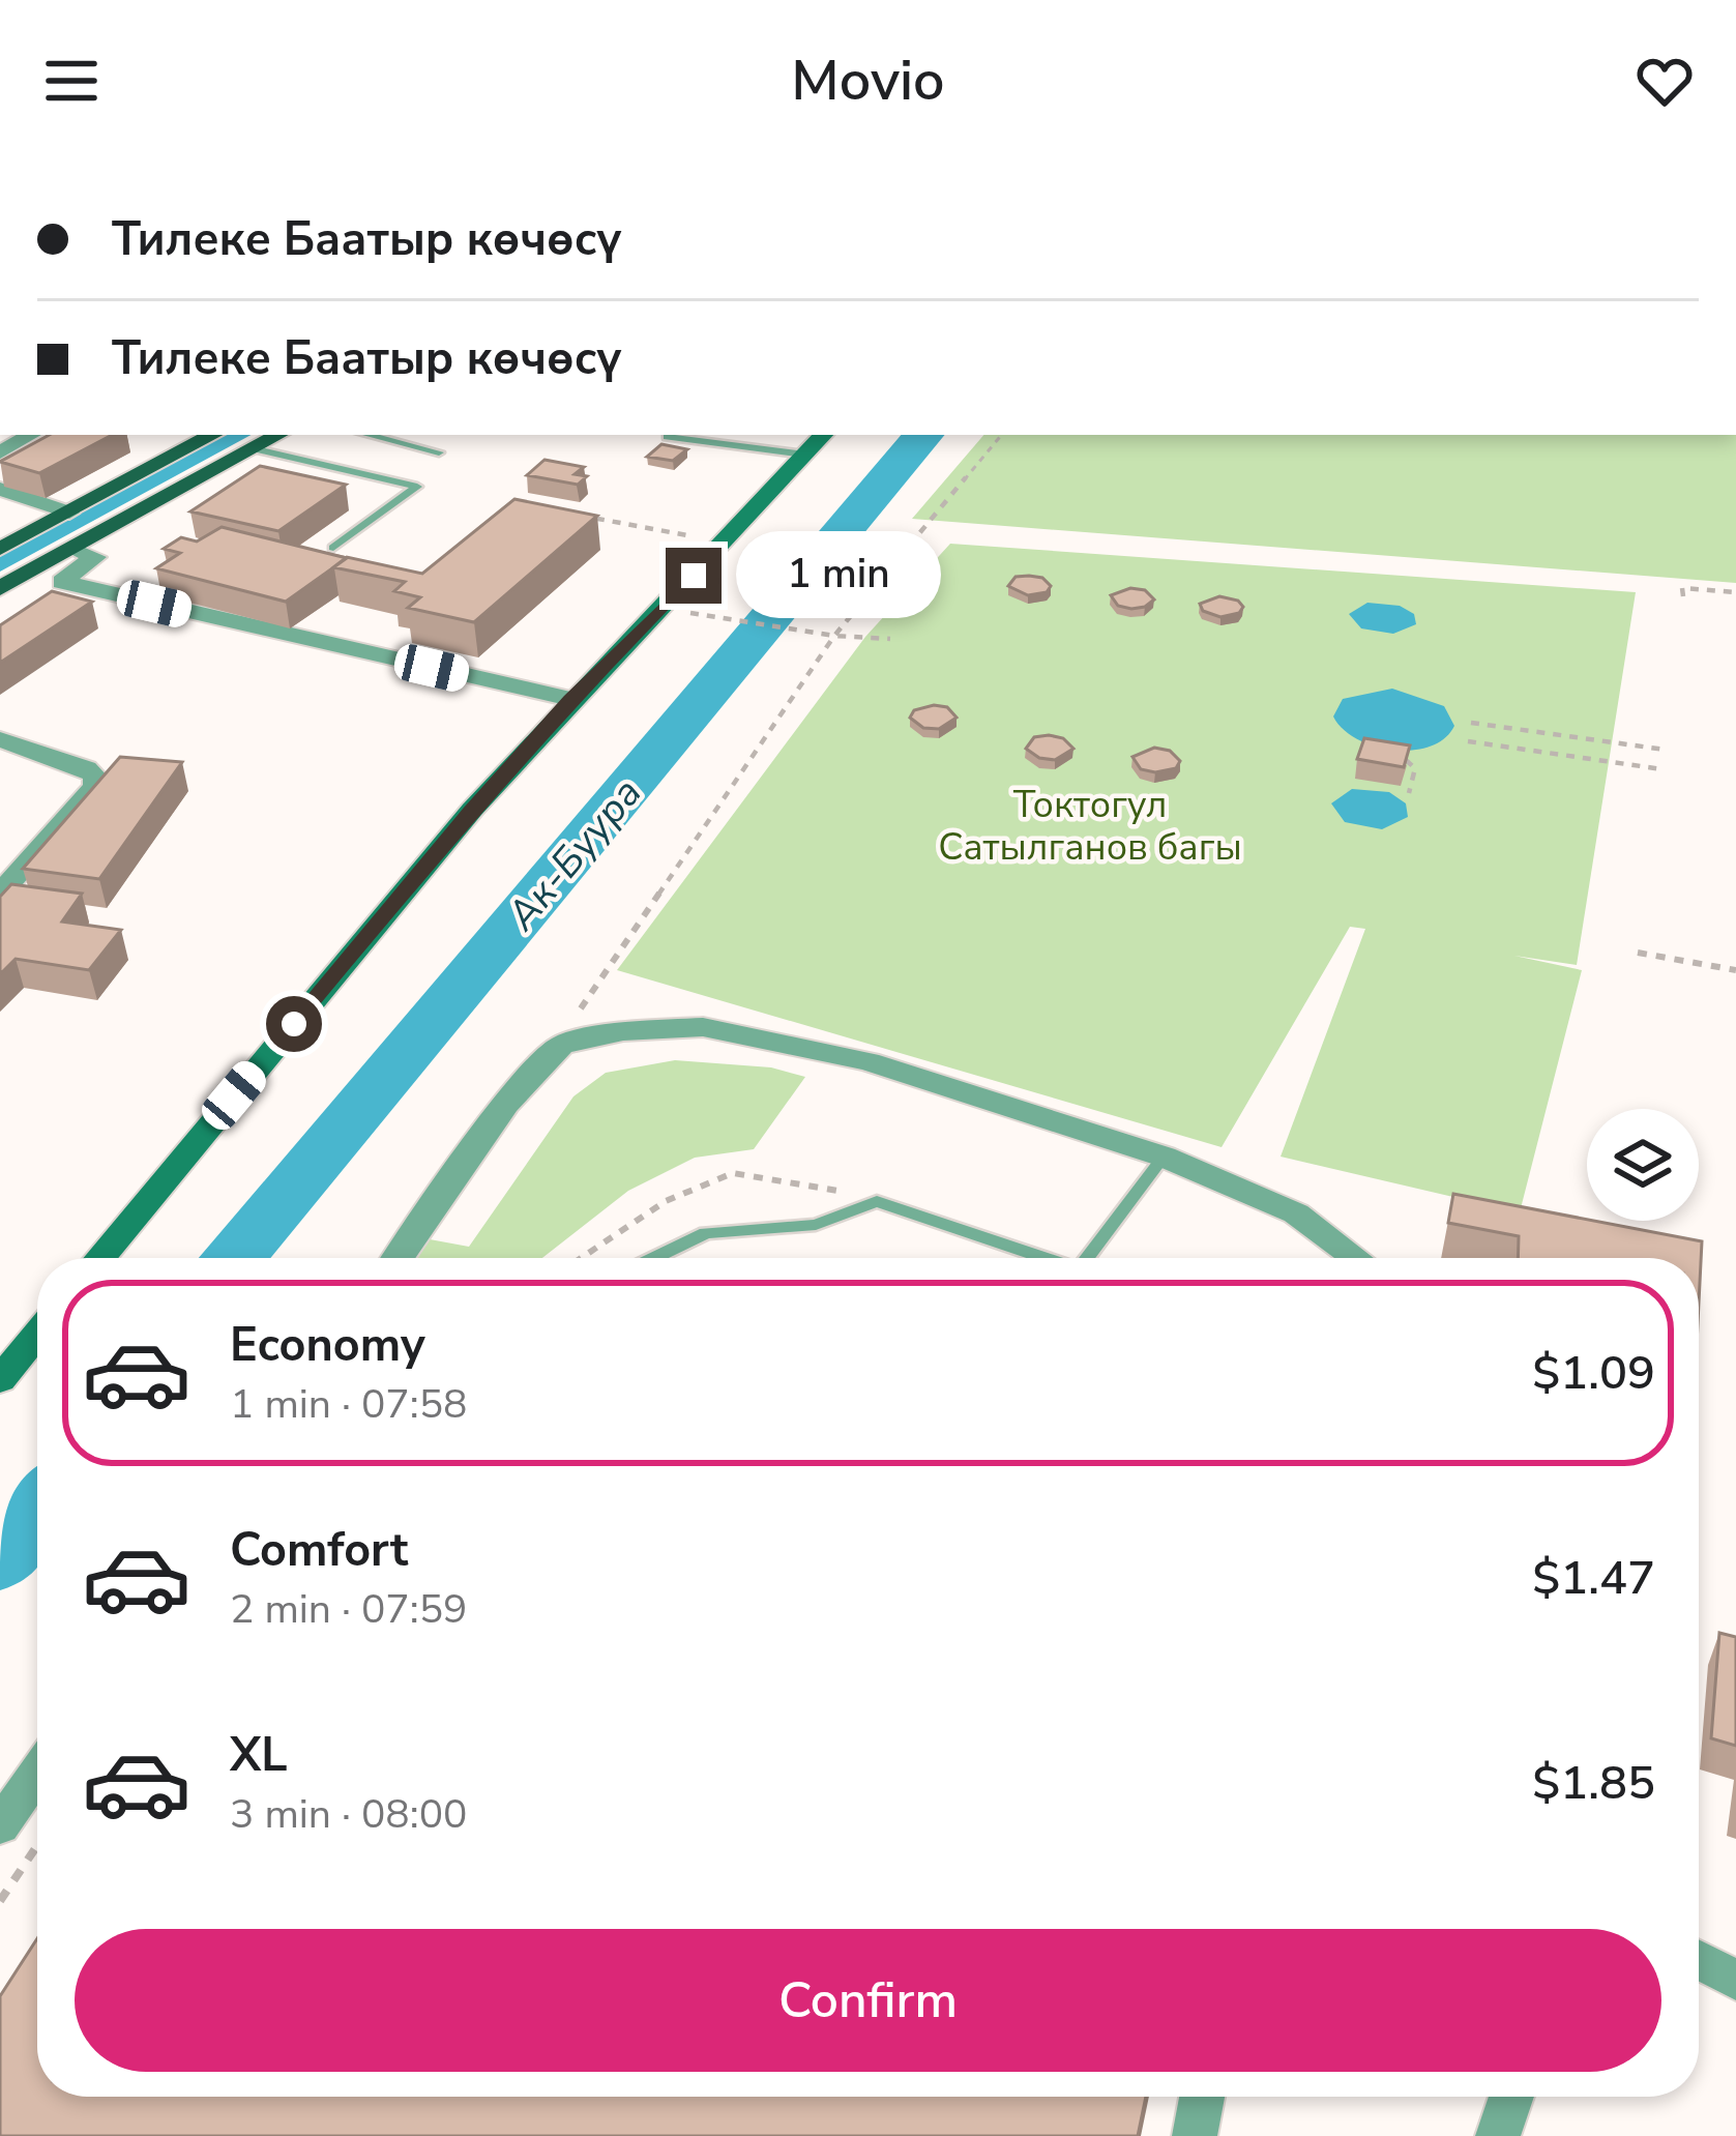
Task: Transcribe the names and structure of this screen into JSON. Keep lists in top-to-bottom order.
{
  "water": ["Ак-Буура"],
  "parks": ["Токтогул Сатылганов багы"],
  "page": {
    "header": "Movio",
    "banner": ["Тилеке Баатыр көчөсү", "Тилеке Баатыр көчөсү"],
    "bubble": "1 min",
    "list": [
      {
        "name": "Economy",
        "note": "1 min · 07:58",
        "value": "$1.09"
      },
      {
        "name": "Comfort",
        "note": "2 min · 07:59",
        "value": "$1.47"
      },
      {
        "name": "XL",
        "note": "3 min · 08:00",
        "value": "$1.85"
      }
    ],
    "buttons": "Confirm"
  }
}
